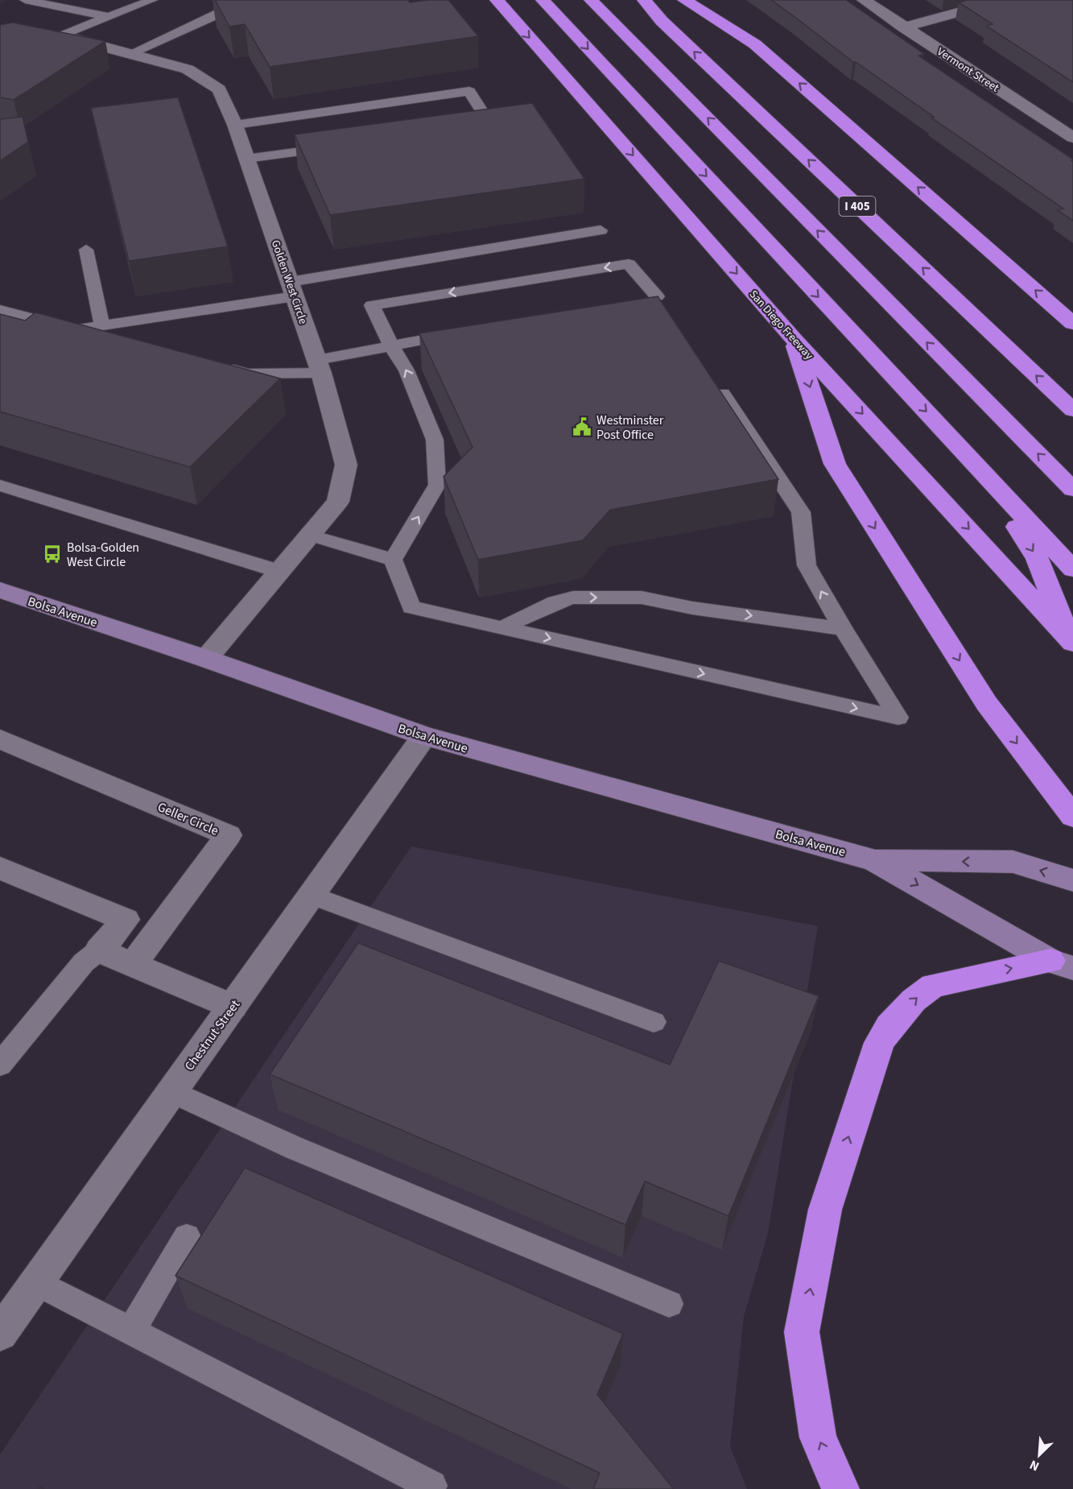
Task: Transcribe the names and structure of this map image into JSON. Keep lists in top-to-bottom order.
{
  "streets": {
    "highway": ["I 405", "San Diego Freeway"],
    "main road": ["Bolsa Avenue"],
    "street": [
      "Vermont Street",
      "Golden West Circle",
      "Geller Circle",
      "Chestnut Street"
    ]
  },
  "crossings": [
    ["Golden West Circle", "Bolsa Avenue"],
    ["Bolsa Avenue", "Chestnut Street"]
  ],
  "places": {
    "public building": ["Westminster Post Office"],
    "bus stop": ["Bolsa-Golden West Circle"]
  },
  "north": "bottom left"
}
